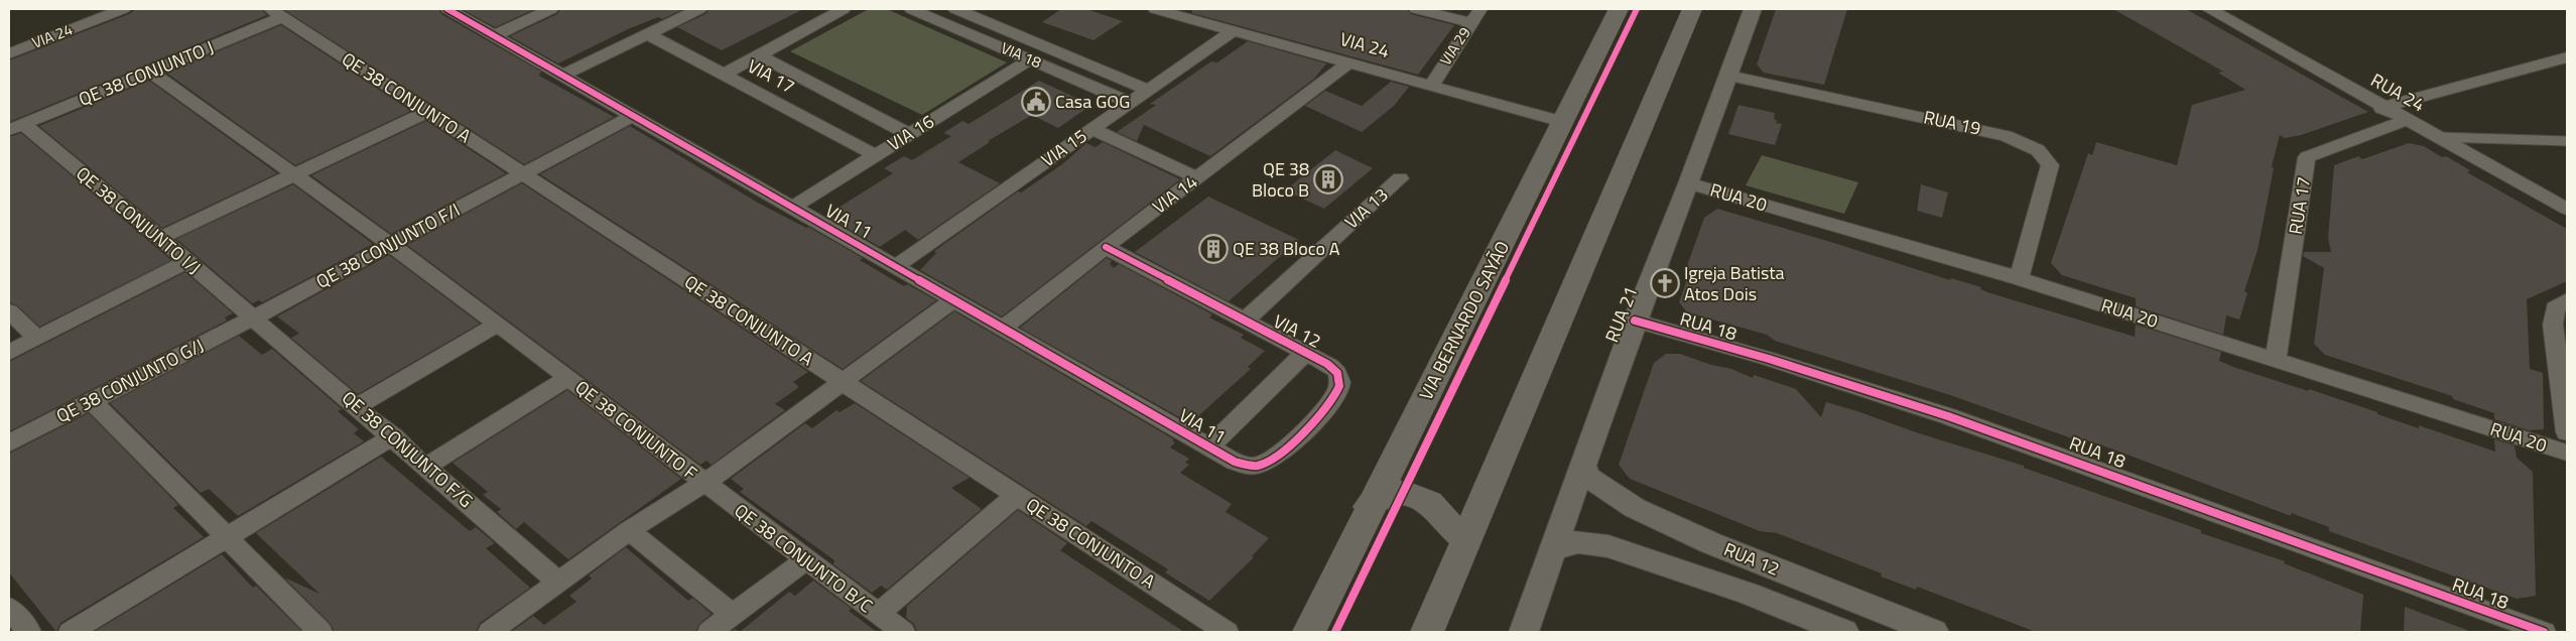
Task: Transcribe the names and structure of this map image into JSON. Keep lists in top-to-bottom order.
{
  "streets": {
    "main road": ["VIA BERNARDO SAYÃO"],
    "street": [
      "VIA 24",
      "VIA 29",
      "VIA 18",
      "QE 38 CONJUNTO J",
      "VIA 17",
      "RUA 24",
      "QE 38 CONJUNTO A",
      "RUA 19",
      "VIA 16",
      "VIA 15",
      "VIA 14",
      "RUA 20",
      "RUA 17",
      "VIA 13",
      "QE 38 CONJUNTO I/J",
      "VIA 11",
      "QE 38 CONJUNTO F/I",
      "RUA 21",
      "RUA 18",
      "VIA 12",
      "QE 38 CONJUNTO G/J",
      "QE 38 CONJUNTO F",
      "QE 38 CONJUNTO F/G",
      "QE 38 CONJUNTO B/C",
      "RUA 12"
    ]
  },
  "crossings": [
    ["VIA 24", "VIA 29"],
    ["VIA 24", "VIA 15"],
    ["VIA 24", "VIA 14"],
    ["VIA 24", "VIA BERNARDO SAYÃO"],
    ["VIA 18", "VIA 16"],
    ["VIA 18", "VIA 15"],
    ["QE 38 CONJUNTO J", "QE 38 CONJUNTO A"],
    ["QE 38 CONJUNTO J", "QE 38 CONJUNTO I/J"],
    ["QE 38 CONJUNTO J", "QE 38 CONJUNTO F"],
    ["VIA 17", "VIA 16"],
    ["RUA 24", "RUA 17"],
    ["QE 38 CONJUNTO A", "QE 38 CONJUNTO F/I"],
    ["RUA 19", "RUA 20"],
    ["RUA 19", "RUA 21"],
    ["VIA 16", "VIA 11"],
    ["VIA 15", "VIA 11"],
    ["VIA 14", "VIA 11"],
    ["VIA 14", "VIA 12"],
    ["RUA 20", "RUA 17"],
    ["RUA 20", "RUA 21"],
    ["VIA 13", "VIA 12"],
    ["QE 38 CONJUNTO I/J", "QE 38 CONJUNTO F/I"],
    ["QE 38 CONJUNTO I/J", "QE 38 CONJUNTO G/J"],
    ["QE 38 CONJUNTO I/J", "QE 38 CONJUNTO F/G"],
    ["VIA 11", "QE 38 CONJUNTO F/I"],
    ["VIA 11", "VIA 12"],
    ["QE 38 CONJUNTO F/I", "QE 38 CONJUNTO G/J"],
    ["QE 38 CONJUNTO F/I", "QE 38 CONJUNTO F"],
    ["QE 38 CONJUNTO F/I", "QE 38 CONJUNTO F/G"],
    ["RUA 21", "RUA 18"],
    ["RUA 21", "RUA 12"],
    ["QE 38 CONJUNTO G/J", "QE 38 CONJUNTO F/G"],
    ["QE 38 CONJUNTO F", "QE 38 CONJUNTO F/G"],
    ["QE 38 CONJUNTO F", "QE 38 CONJUNTO B/C"]
  ],
  "places": {
    "public building": ["Casa GOG"],
    "building": ["QE 38 Bloco B", "QE 38 Bloco A"],
    "church": ["Igreja Batista Atos Dois"]
  }
}
